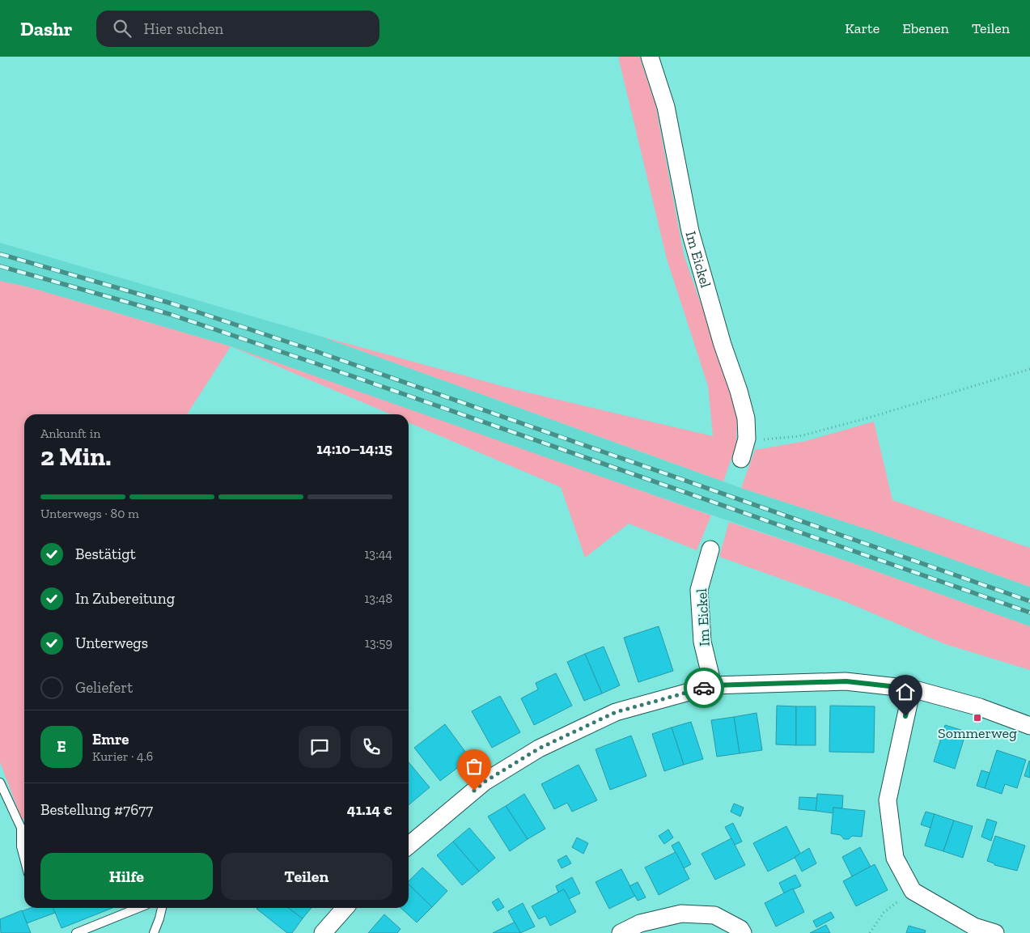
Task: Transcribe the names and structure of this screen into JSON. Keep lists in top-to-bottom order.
{
  "streets": {
    "street": ["Im Eickel"]
  },
  "places": {
    "transit": ["Sommerweg"]
  },
  "page": {
    "header": "Dashr",
    "search": "Hier suchen",
    "nav": ["Karte", "Ebenen", "Teilen"],
    "heading": ["2 Min.", "Ankunft in", "14:10–14:15"],
    "panel": [
      "Emre",
      "Kurier · 4.6",
      "Bestellung #7677",
      "41.14 €"
    ],
    "bar": "Unterwegs · 80 m",
    "list": [
      ["Bestätigt", "13:44"],
      ["In Zubereitung", "13:48"],
      ["Unterwegs", "13:59"],
      "Geliefert"
    ],
    "round": "E",
    "buttons": ["Hilfe", "Teilen"]
  }
}
